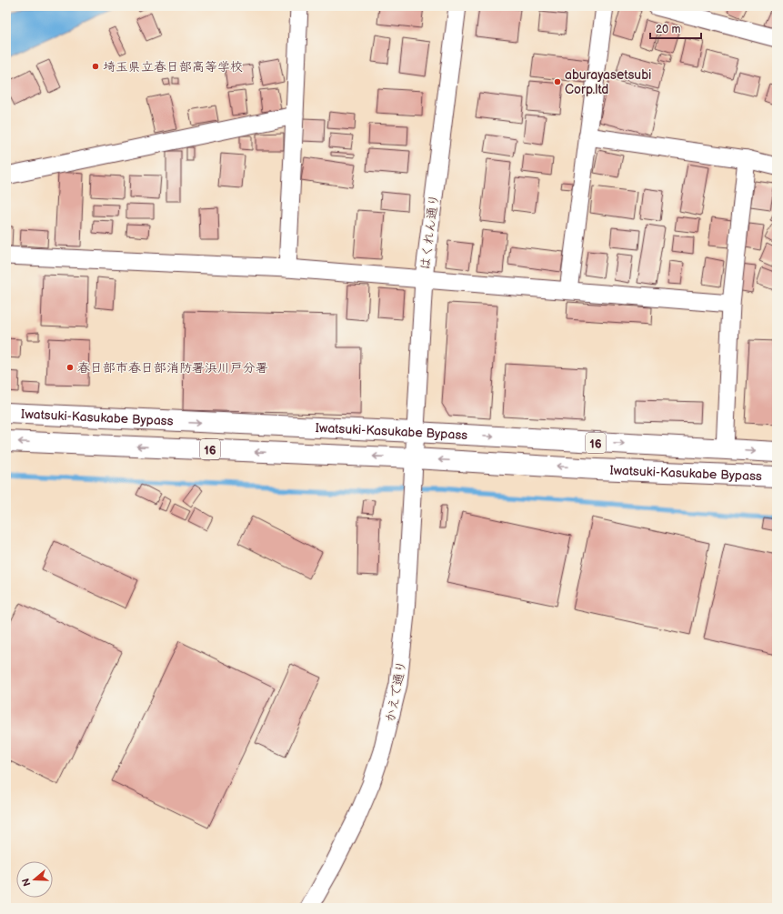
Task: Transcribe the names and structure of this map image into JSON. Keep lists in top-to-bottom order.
{
  "streets": {
    "highway": ["Iwatsuki-Kasukabe Bypass", "16"],
    "street": ["はくれん通り", "かえで通り"]
  },
  "crossings": [
    ["はくれん通り", "Iwatsuki-Kasukabe Bypass"],
    ["はくれん通り", "かえで通り"],
    ["Iwatsuki-Kasukabe Bypass", "かえで通り"]
  ],
  "places": ["埼玉県立春日部高等学校", "aburayasetsubi Corp.ltd", "春日部市春日部消防署浜川戸分署"],
  "scale_bar": "20 m",
  "north": "left"
}
